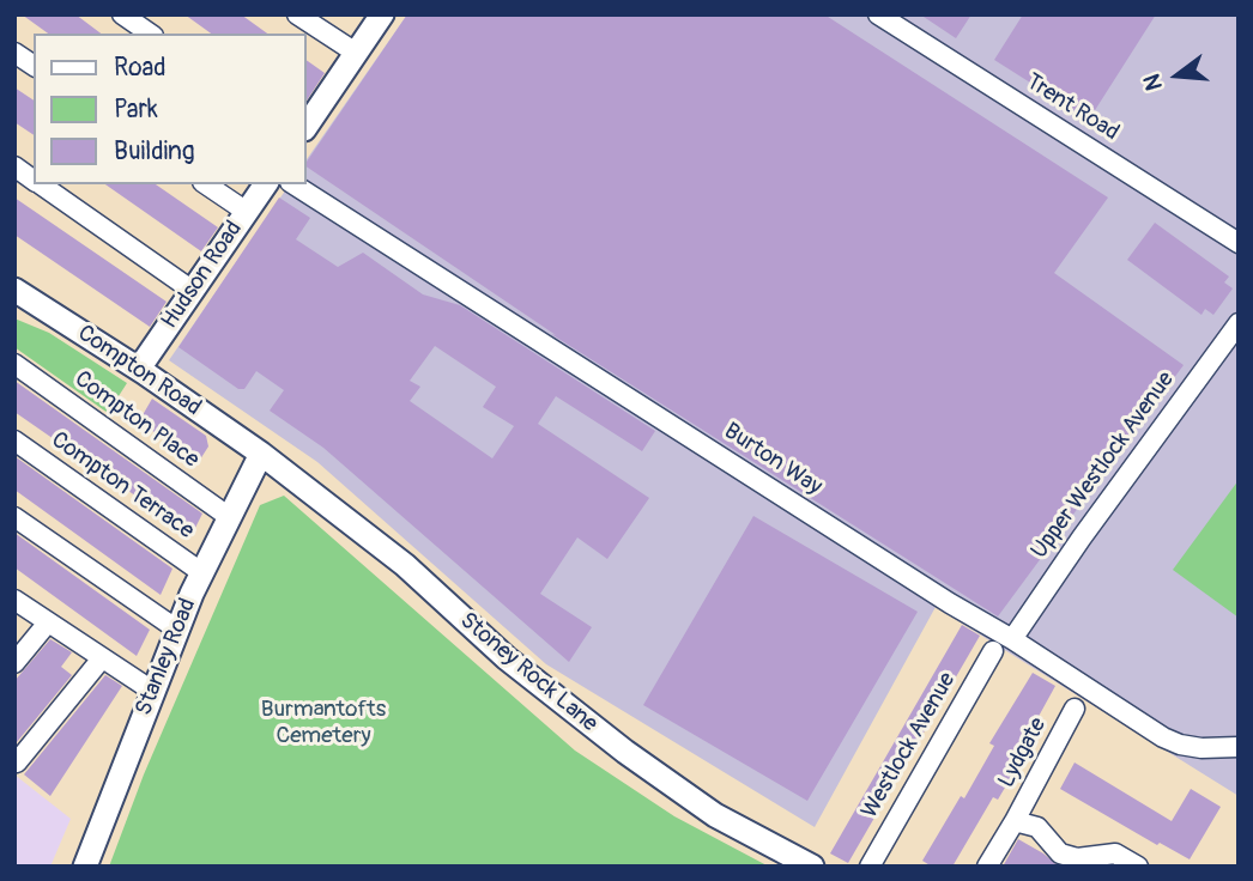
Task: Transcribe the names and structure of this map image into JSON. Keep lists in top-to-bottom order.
{
  "streets": {
    "street": [
      "Trent Road",
      "Hudson Road",
      "Compton Road",
      "Compton Place",
      "Burton Way",
      "Upper Westlock Avenue",
      "Compton Terrace",
      "Stanley Road",
      "Stoney Rock Lane",
      "Westlock Avenue",
      "Lydgate"
    ]
  },
  "crossings": [
    ["Hudson Road", "Compton Road"],
    ["Compton Road", "Stanley Road"],
    ["Compton Road", "Stoney Rock Lane"],
    ["Compton Place", "Stanley Road"],
    ["Burton Way", "Upper Westlock Avenue"],
    ["Compton Terrace", "Stanley Road"],
    ["Stanley Road", "Stoney Rock Lane"]
  ],
  "parks": ["Burmantofts Cemetery"],
  "legend": ["Road", "Park", "Building"],
  "north": "left"
}
